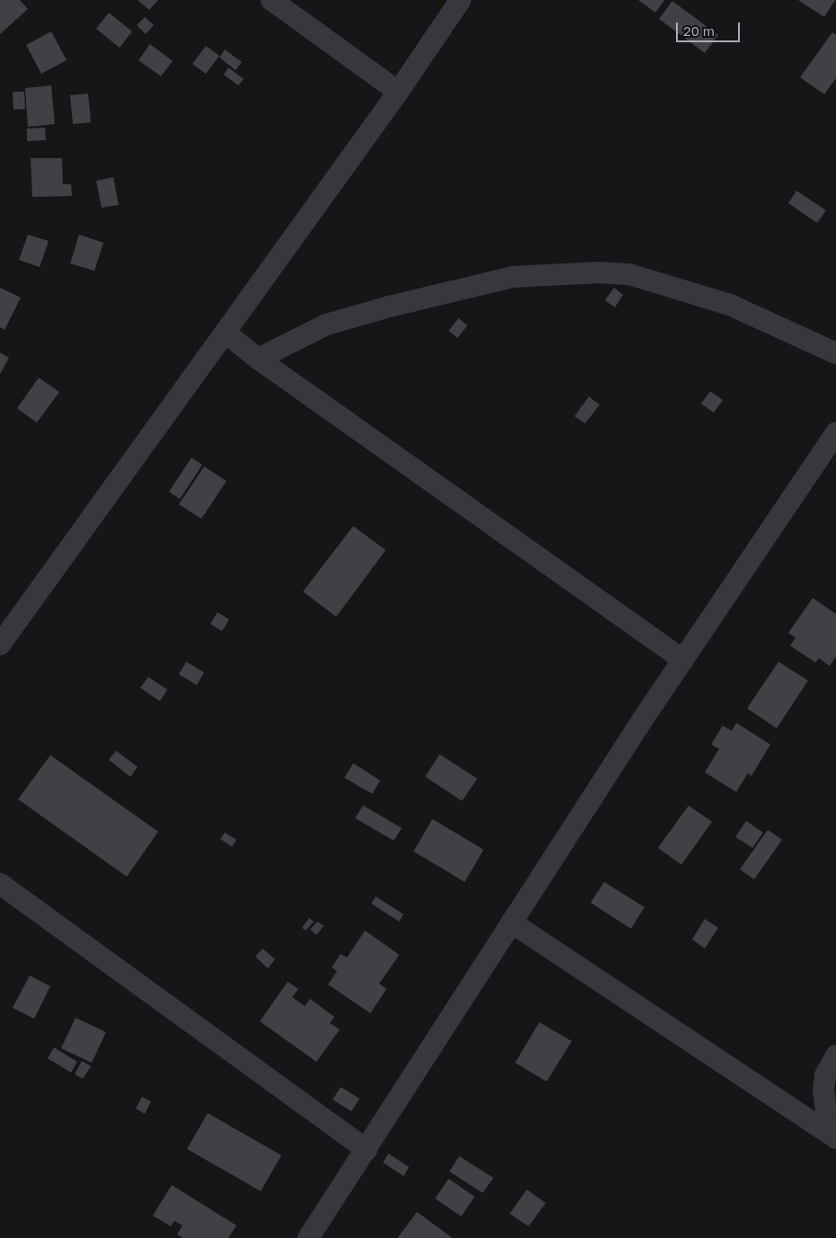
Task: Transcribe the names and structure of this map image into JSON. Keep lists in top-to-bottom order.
{
  "scale_bar": "20 m"
}
